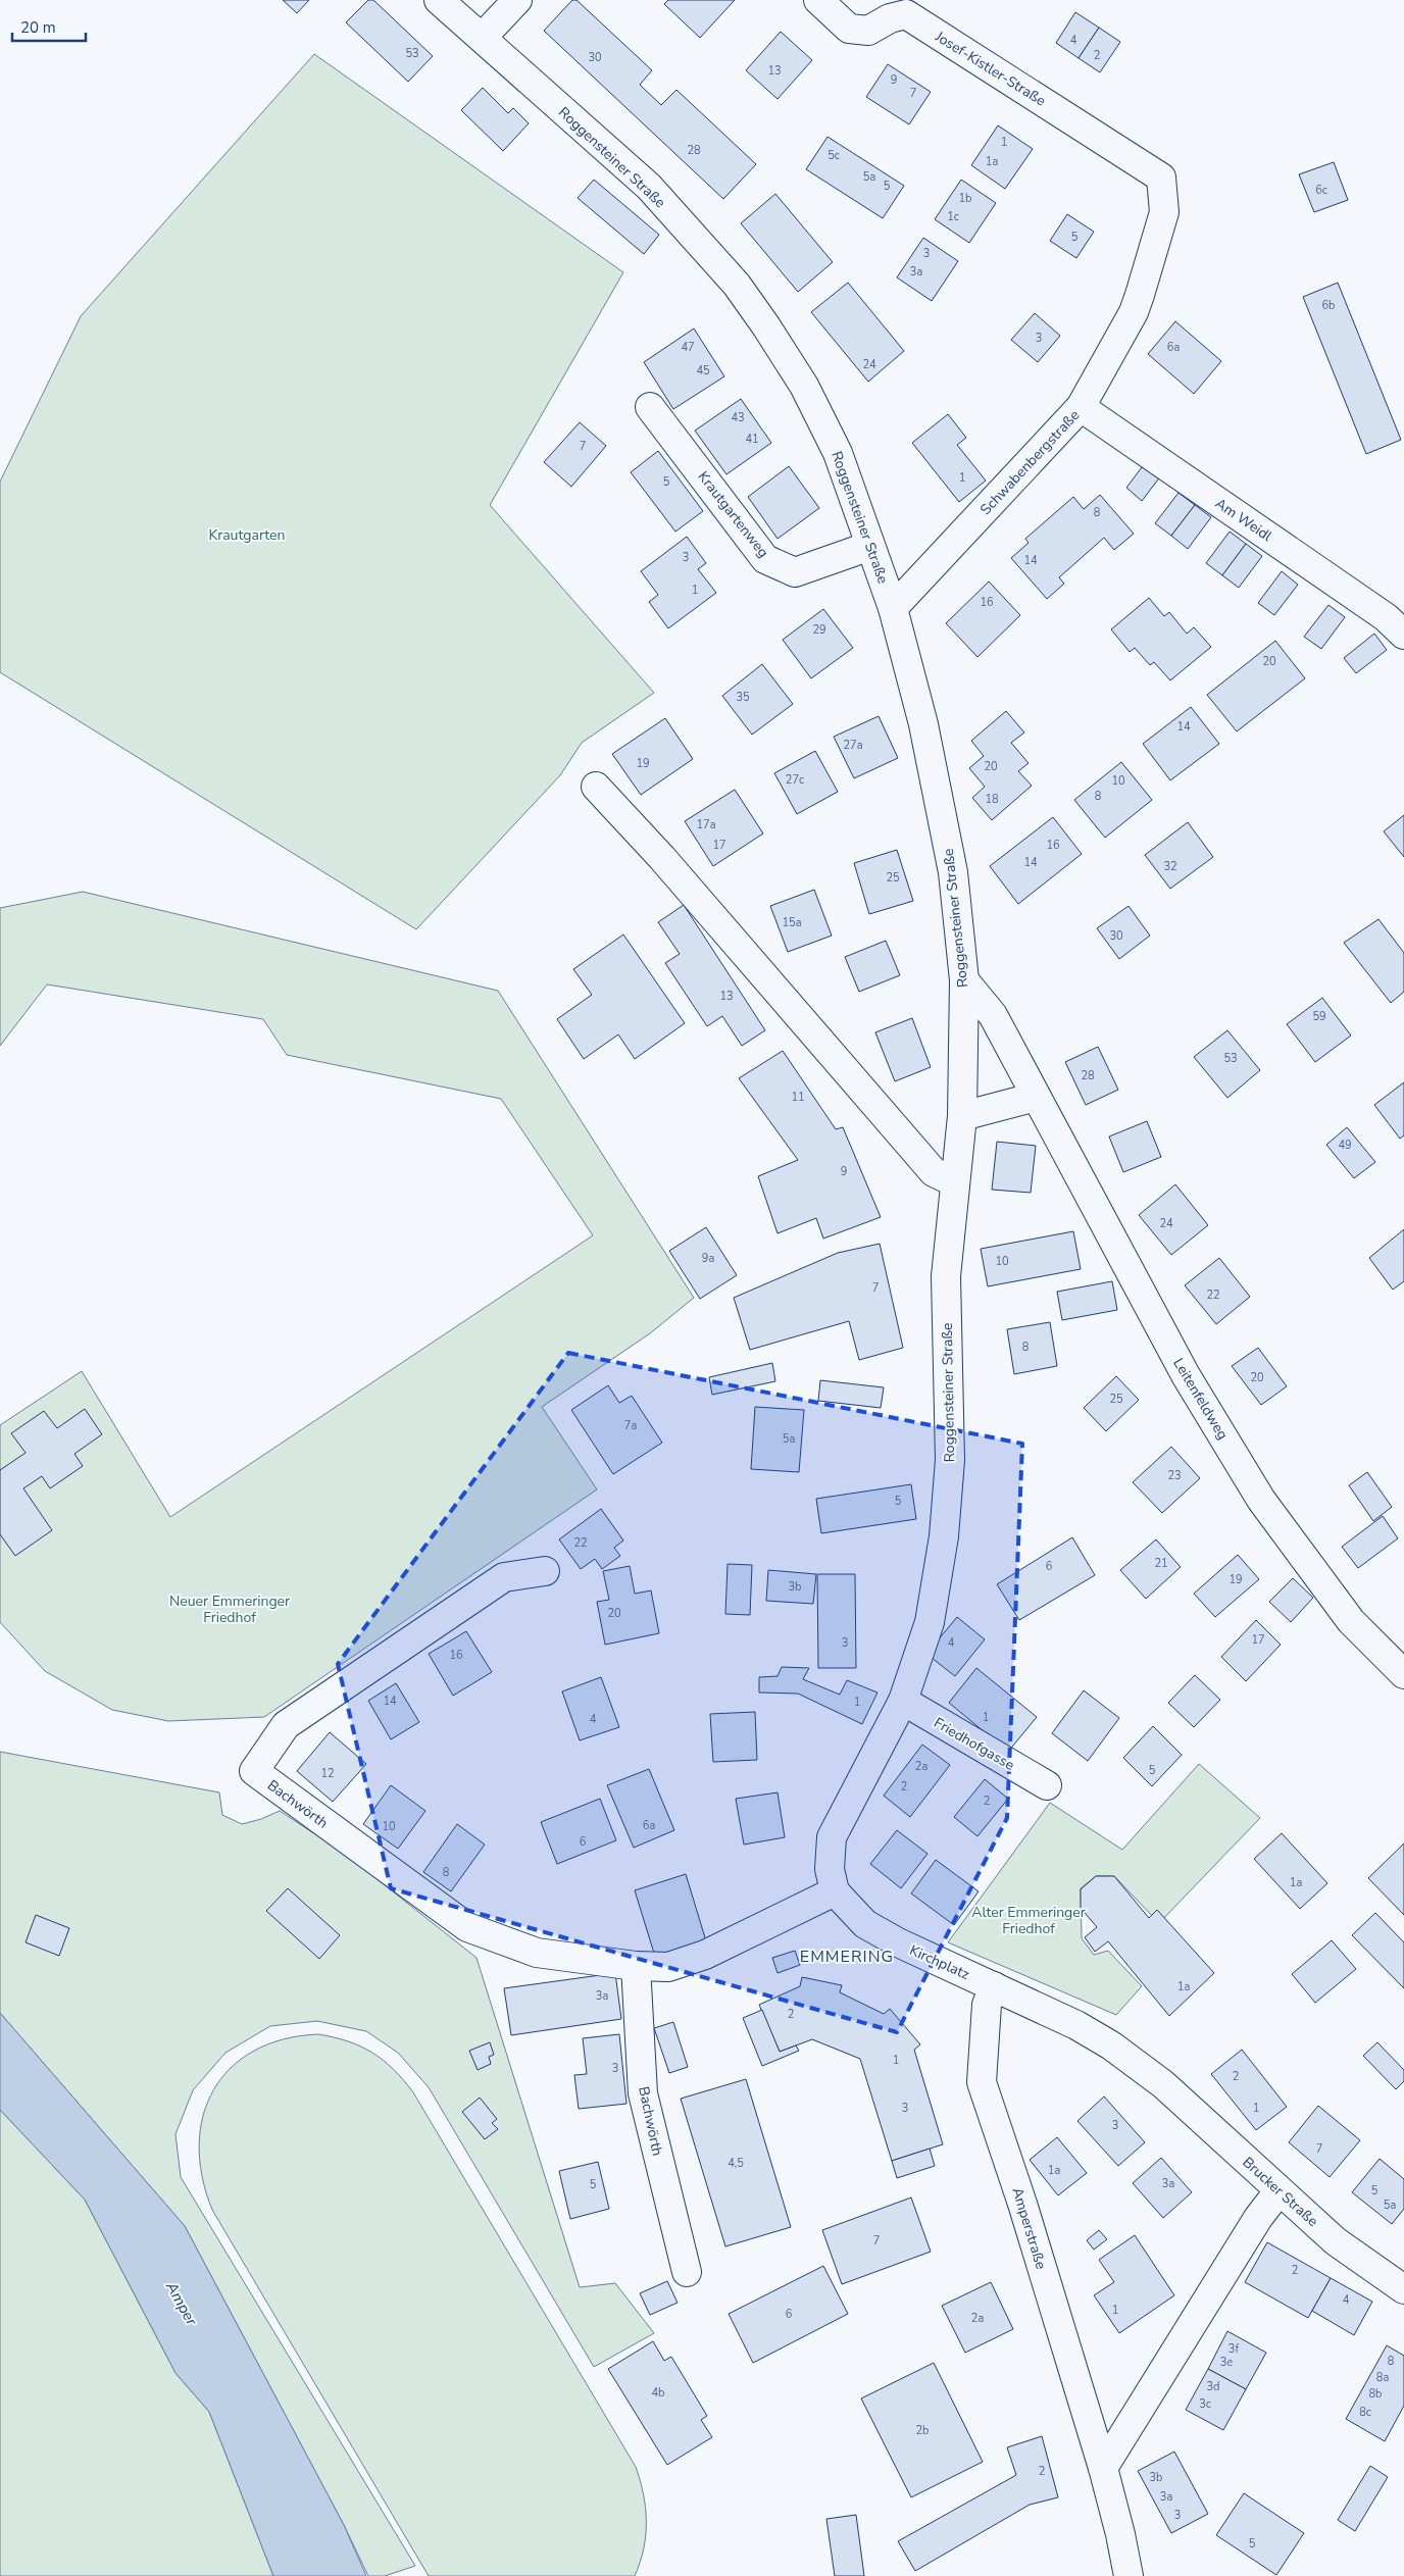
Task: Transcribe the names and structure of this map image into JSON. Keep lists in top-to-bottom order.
{
  "streets": {
    "street": [
      "Josef-Kistler-Straße",
      "Roggensteiner Straße",
      "Schwabenbergstraße",
      "Krautgartenweg",
      "Am Weidl",
      "Leitenfeldweg",
      "Friedhofgasse",
      "Bachwörth",
      "Kirchplatz",
      "Brucker Straße",
      "Amperstraße"
    ]
  },
  "crossings": [
    ["Josef-Kistler-Straße", "Schwabenbergstraße"],
    ["Roggensteiner Straße", "Schwabenbergstraße"],
    ["Roggensteiner Straße", "Krautgartenweg"],
    ["Roggensteiner Straße", "Leitenfeldweg"],
    ["Roggensteiner Straße", "Friedhofgasse"],
    ["Roggensteiner Straße", "Bachwörth"],
    ["Roggensteiner Straße", "Kirchplatz"],
    ["Schwabenbergstraße", "Am Weidl"],
    ["Bachwörth", "Kirchplatz"],
    ["Kirchplatz", "Brucker Straße"],
    ["Kirchplatz", "Amperstraße"]
  ],
  "districts": ["EMMERING"],
  "water": ["Amper"],
  "parks": ["Krautgarten", "Neuer Emmeringer Friedhof", "Alter Emmeringer Friedhof"],
  "house_numbers": [
    "4",
    "53",
    "2",
    "30",
    "13",
    "9",
    "7",
    "1",
    "28",
    "5c",
    "1a",
    "5a",
    "5",
    "6c",
    "1b",
    "1c",
    "5",
    "3",
    "3a",
    "6b",
    "3",
    "47",
    "6a",
    "24",
    "45",
    "43",
    "41",
    "7",
    "1",
    "5",
    "8",
    "3",
    "14",
    "1",
    "16",
    "29",
    "20",
    "35",
    "14",
    "27a",
    "19",
    "20",
    "27c",
    "10",
    "8",
    "18",
    "17a",
    "17",
    "16",
    "14",
    "32",
    "25",
    "15a",
    "30",
    "13",
    "59",
    "53",
    "28",
    "11",
    "49",
    "9",
    "24",
    "9a",
    "10",
    "7",
    "22",
    "8",
    "20",
    "25",
    "7a",
    "5a",
    "23",
    "5",
    "22",
    "21",
    "6",
    "19",
    "3b",
    "20",
    "17",
    "3",
    "4",
    "16",
    "14",
    "1",
    "1",
    "4",
    "2a",
    "5",
    "12",
    "2",
    "2",
    "6a",
    "10",
    "6",
    "8",
    "1a",
    "1a",
    "3a",
    "2",
    "1",
    "3",
    "2",
    "3",
    "1",
    "3",
    "7",
    "4,5",
    "1a",
    "3a",
    "5",
    "5",
    "5a",
    "7",
    "2",
    "4",
    "1",
    "6",
    "2a",
    "3f",
    "8",
    "3e",
    "8a",
    "3d",
    "4b",
    "8b",
    "3c",
    "8c",
    "2b",
    "2",
    "3b",
    "3a",
    "3",
    "5"
  ],
  "scale_bar": "20 m"
}
